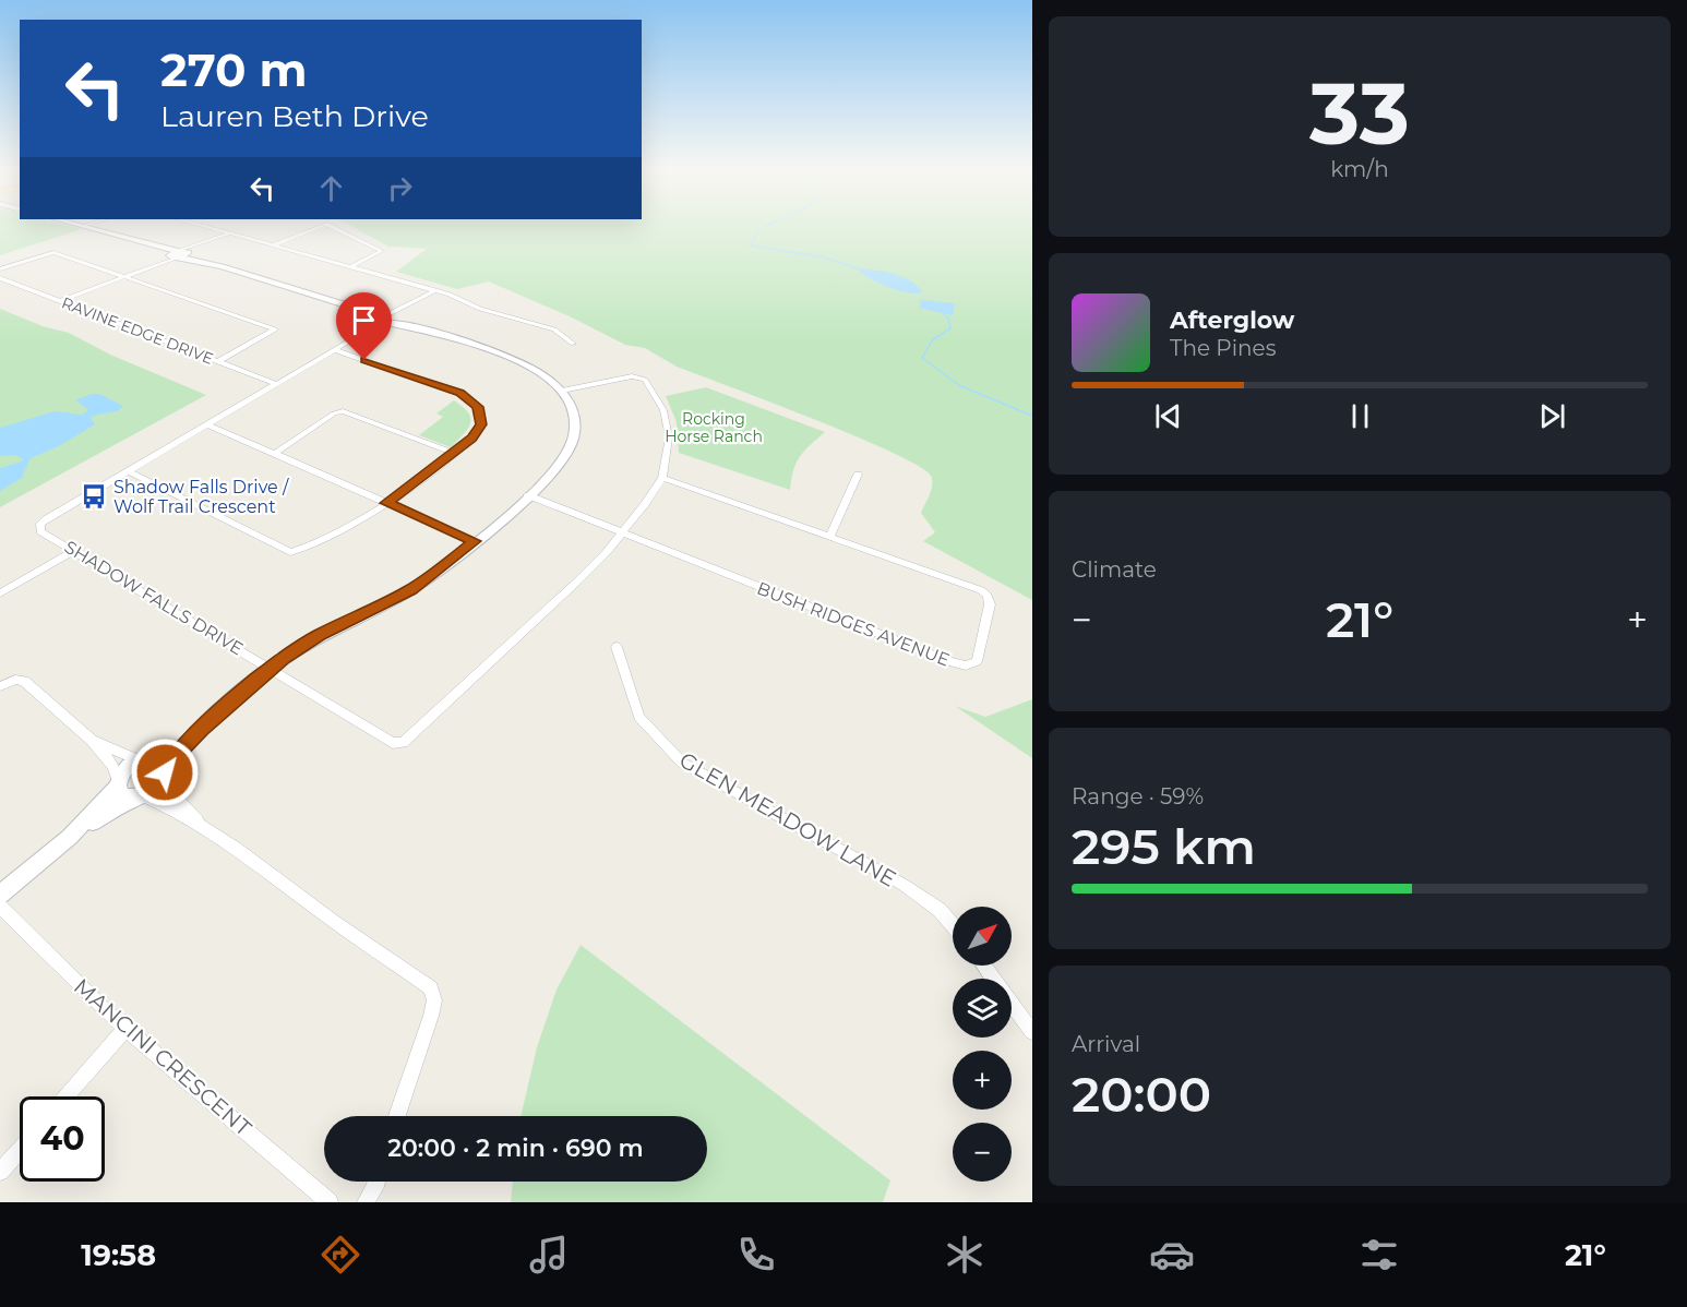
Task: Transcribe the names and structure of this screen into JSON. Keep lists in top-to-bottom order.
{
  "streets": {
    "street": [
      "RAVINE EDGE DRIVE",
      "SHADOW FALLS DRIVE",
      "BUSH RIDGES AVENUE",
      "GLEN MEADOW LANE",
      "MANCINI CRESCENT"
    ]
  },
  "crossings": [
    ["RAVINE EDGE DRIVE", "SHADOW FALLS DRIVE"],
    ["SHADOW FALLS DRIVE", "BUSH RIDGES AVENUE"]
  ],
  "parks": ["Rocking Horse Ranch"],
  "places": {
    "bus stop": ["Shadow Falls Drive / Wolf Trail Crescent"]
  },
  "north": "top right",
  "page": {
    "tile": [
      ["33", "km/h"],
      "Climate",
      ["Range · 59%", "295 km"],
      ["Arrival", "20:00"]
    ],
    "turn": ["270 m", "Lauren Beth Drive"],
    "song": ["Afterglow", "The Pines"],
    "heat": ["−", "21°", "+"],
    "map_buttons": ["+", "−"],
    "limit": "40",
    "trip": "20:00 · 2 min · 690 m",
    "tabs": ["19:58", "21°"]
  }
}
